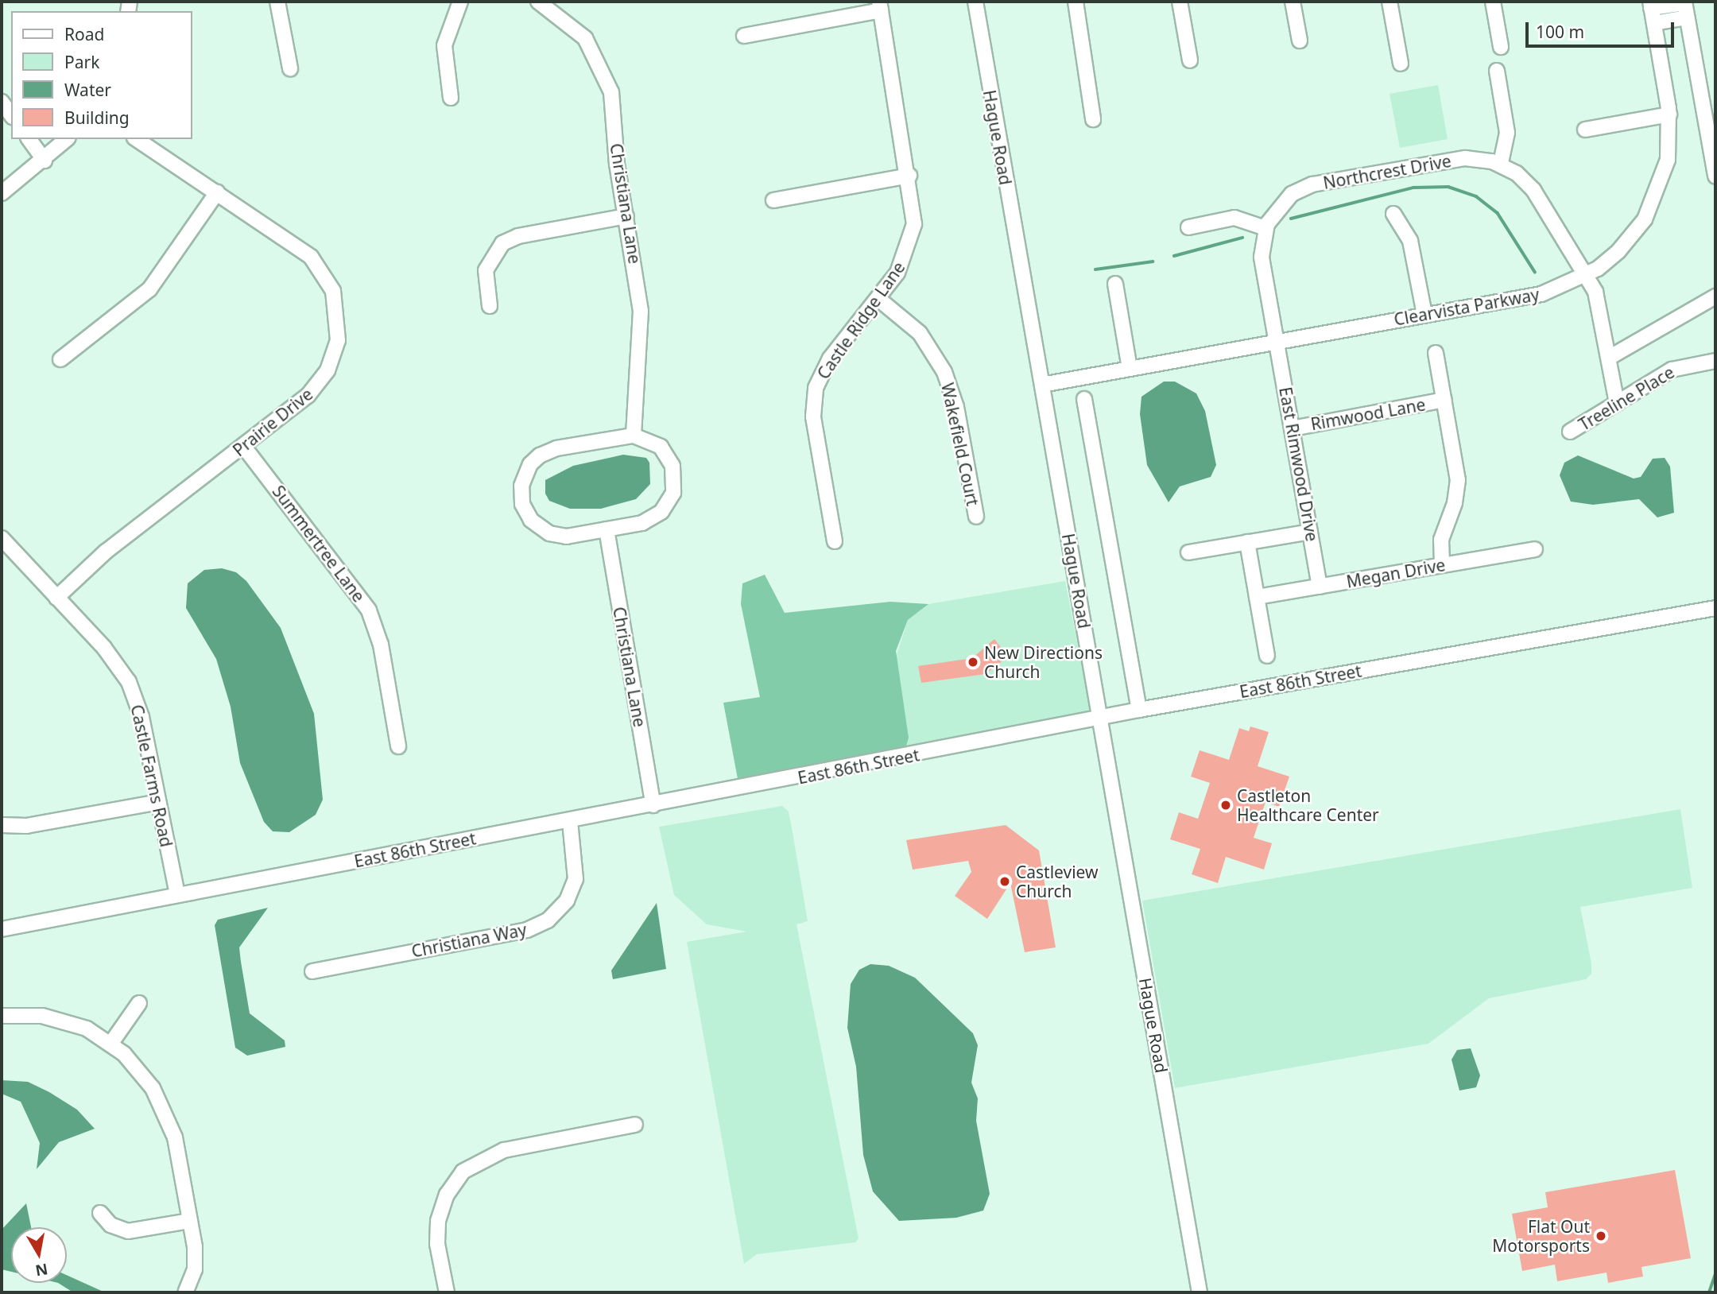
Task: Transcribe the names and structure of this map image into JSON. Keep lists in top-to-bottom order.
{
  "streets": {
    "street": [
      "Hague Road",
      "Northcrest Drive",
      "Christiana Lane",
      "Clearvista Parkway",
      "Castle Ridge Lane",
      "Treeline Place",
      "Rimwood Lane",
      "Prairie Drive",
      "Wakefield Court",
      "East Rimwood Drive",
      "Summertree Lane",
      "Megan Drive",
      "East 86th Street",
      "Castle Farms Road",
      "Christiana Way"
    ]
  },
  "crossings": [
    ["Hague Road", "Clearvista Parkway"],
    ["Hague Road", "East 86th Street"],
    ["Northcrest Drive", "Clearvista Parkway"],
    ["Northcrest Drive", "Treeline Place"],
    ["Northcrest Drive", "East Rimwood Drive"],
    ["Christiana Lane", "East 86th Street"],
    ["Clearvista Parkway", "East Rimwood Drive"],
    ["Castle Ridge Lane", "Wakefield Court"],
    ["Rimwood Lane", "East Rimwood Drive"],
    ["Prairie Drive", "Summertree Lane"],
    ["Prairie Drive", "Castle Farms Road"],
    ["East Rimwood Drive", "Megan Drive"],
    ["East 86th Street", "Castle Farms Road"],
    ["East 86th Street", "Christiana Way"]
  ],
  "places": [
    "New Directions Church",
    "Castleton Healthcare Center",
    "Castleview Church",
    "Flat Out Motorsports"
  ],
  "legend": [
    "Road",
    "Park",
    "Water",
    "Building"
  ],
  "scale_bar": "100 m",
  "north": "bottom"
}
